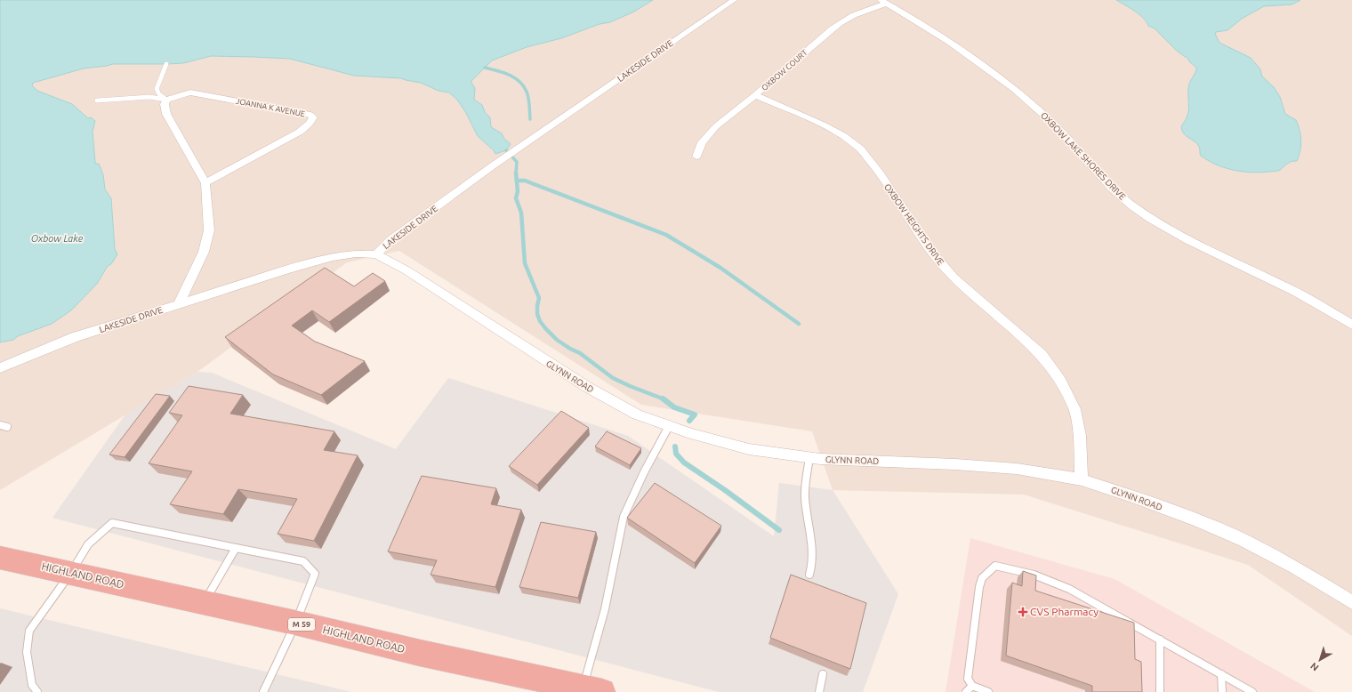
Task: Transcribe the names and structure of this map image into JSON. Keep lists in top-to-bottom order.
{
  "streets": {
    "highway": ["HIGHLAND ROAD", "M 59"],
    "street": [
      "LAKESIDE DRIVE",
      "OXBOW COURT",
      "JOANNA K AVENUE",
      "OXBOW LAKE SHORES DRIVE",
      "OXBOW HEIGHTS DRIVE",
      "GLYNN ROAD"
    ]
  },
  "crossings": [
    ["LAKESIDE DRIVE", "GLYNN ROAD"],
    ["OXBOW COURT", "OXBOW LAKE SHORES DRIVE"],
    ["OXBOW COURT", "OXBOW HEIGHTS DRIVE"],
    ["OXBOW HEIGHTS DRIVE", "GLYNN ROAD"]
  ],
  "water": ["Oxbow Lake"],
  "places": {
    "health": ["CVS Pharmacy"]
  },
  "north": "bottom left"
}
